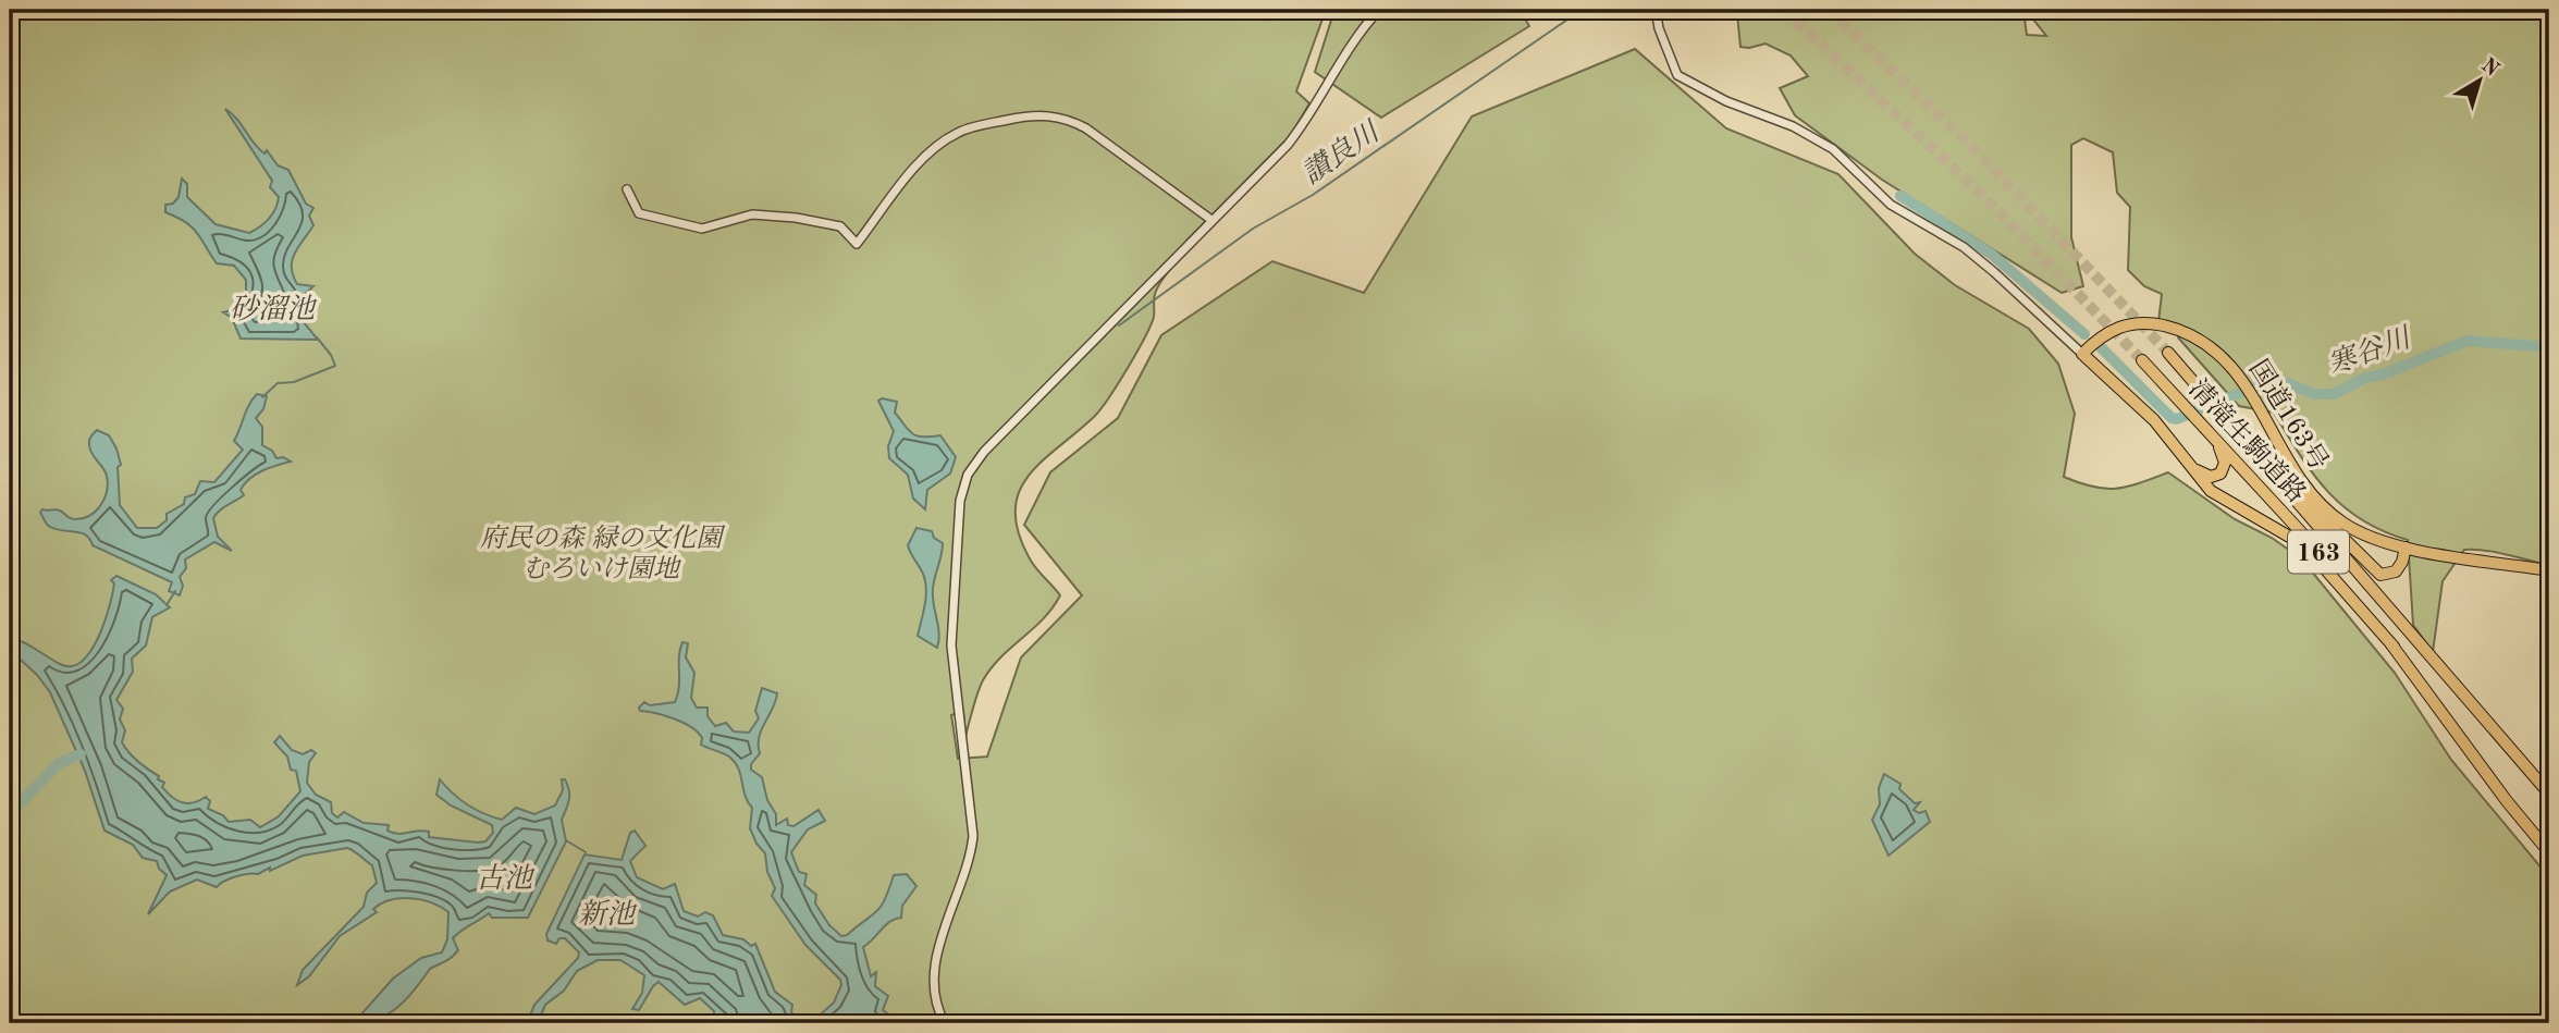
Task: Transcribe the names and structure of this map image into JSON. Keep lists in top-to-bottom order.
{
  "streets": {
    "highway": ["国道163号", "清滝生駒道路", "163"]
  },
  "crossings": [
    ["国道163号", "163"],
    ["清滝生駒道路", "163"]
  ],
  "water": [
    "讃良川",
    "砂溜池",
    "寒谷川",
    "古池",
    "新池"
  ],
  "parks": ["府民の森 緑の文化園 むろいけ園地"],
  "north": "top right"
}
